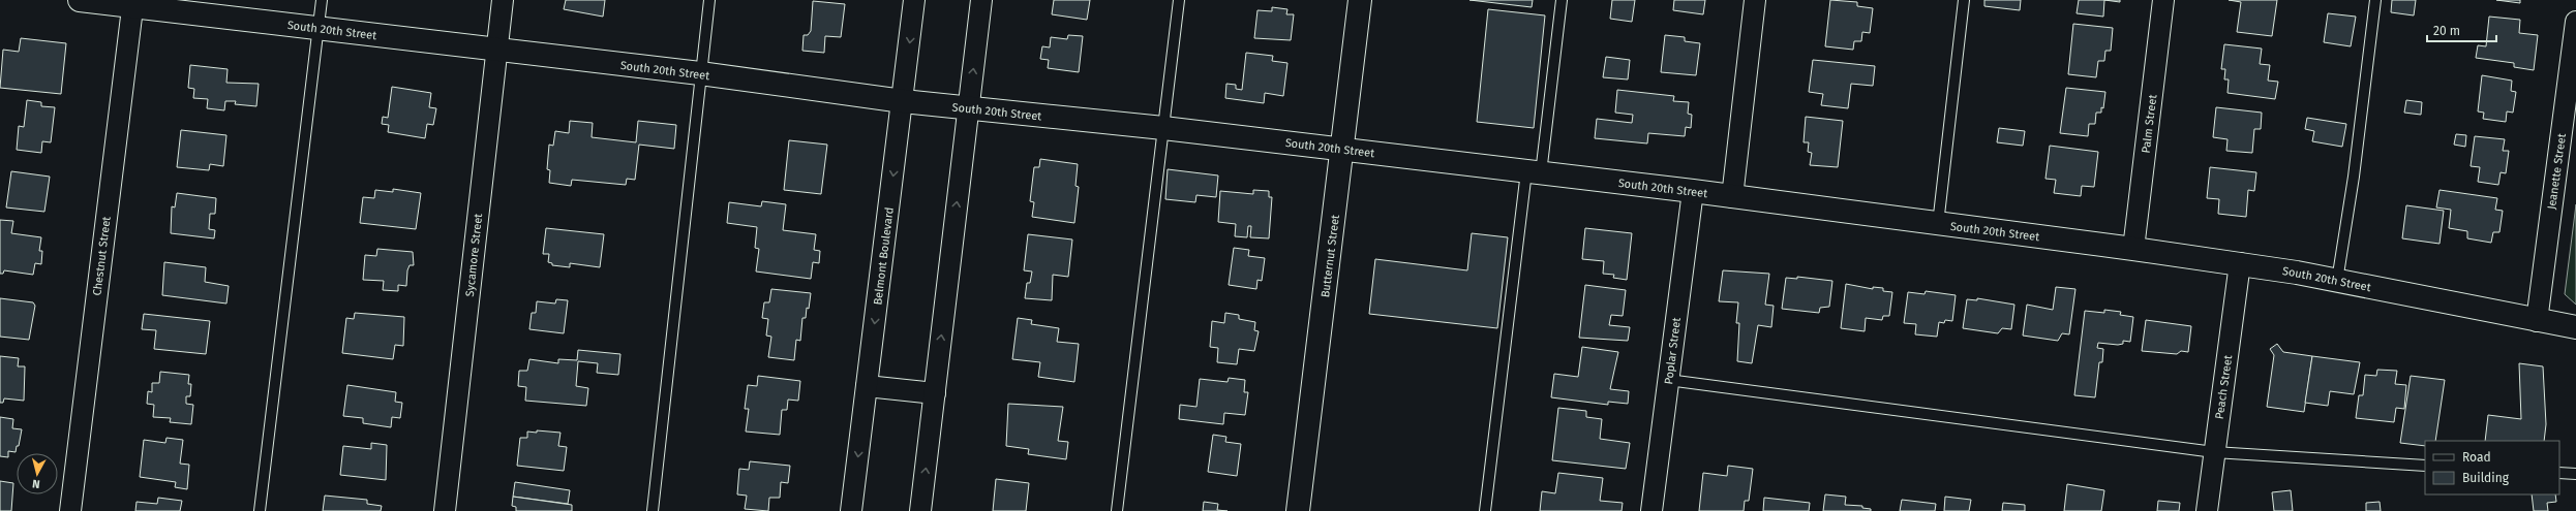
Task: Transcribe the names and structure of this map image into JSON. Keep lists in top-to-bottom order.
{
  "streets": {
    "street": [
      "South 20th Street",
      "Palm Street",
      "Jeanette Street",
      "Sycamore Street",
      "Chestnut Street",
      "Belmont Boulevard",
      "Butternut Street",
      "Poplar Street",
      "Peach Street"
    ]
  },
  "crossings": [
    ["South 20th Street", "Palm Street"],
    ["South 20th Street", "Jeanette Street"],
    ["South 20th Street", "Sycamore Street"],
    ["South 20th Street", "Chestnut Street"],
    ["South 20th Street", "Belmont Boulevard"],
    ["South 20th Street", "Butternut Street"],
    ["South 20th Street", "Poplar Street"],
    ["South 20th Street", "Peach Street"]
  ],
  "legend": ["Road", "Building"],
  "scale_bar": "20 m",
  "north": "bottom"
}
